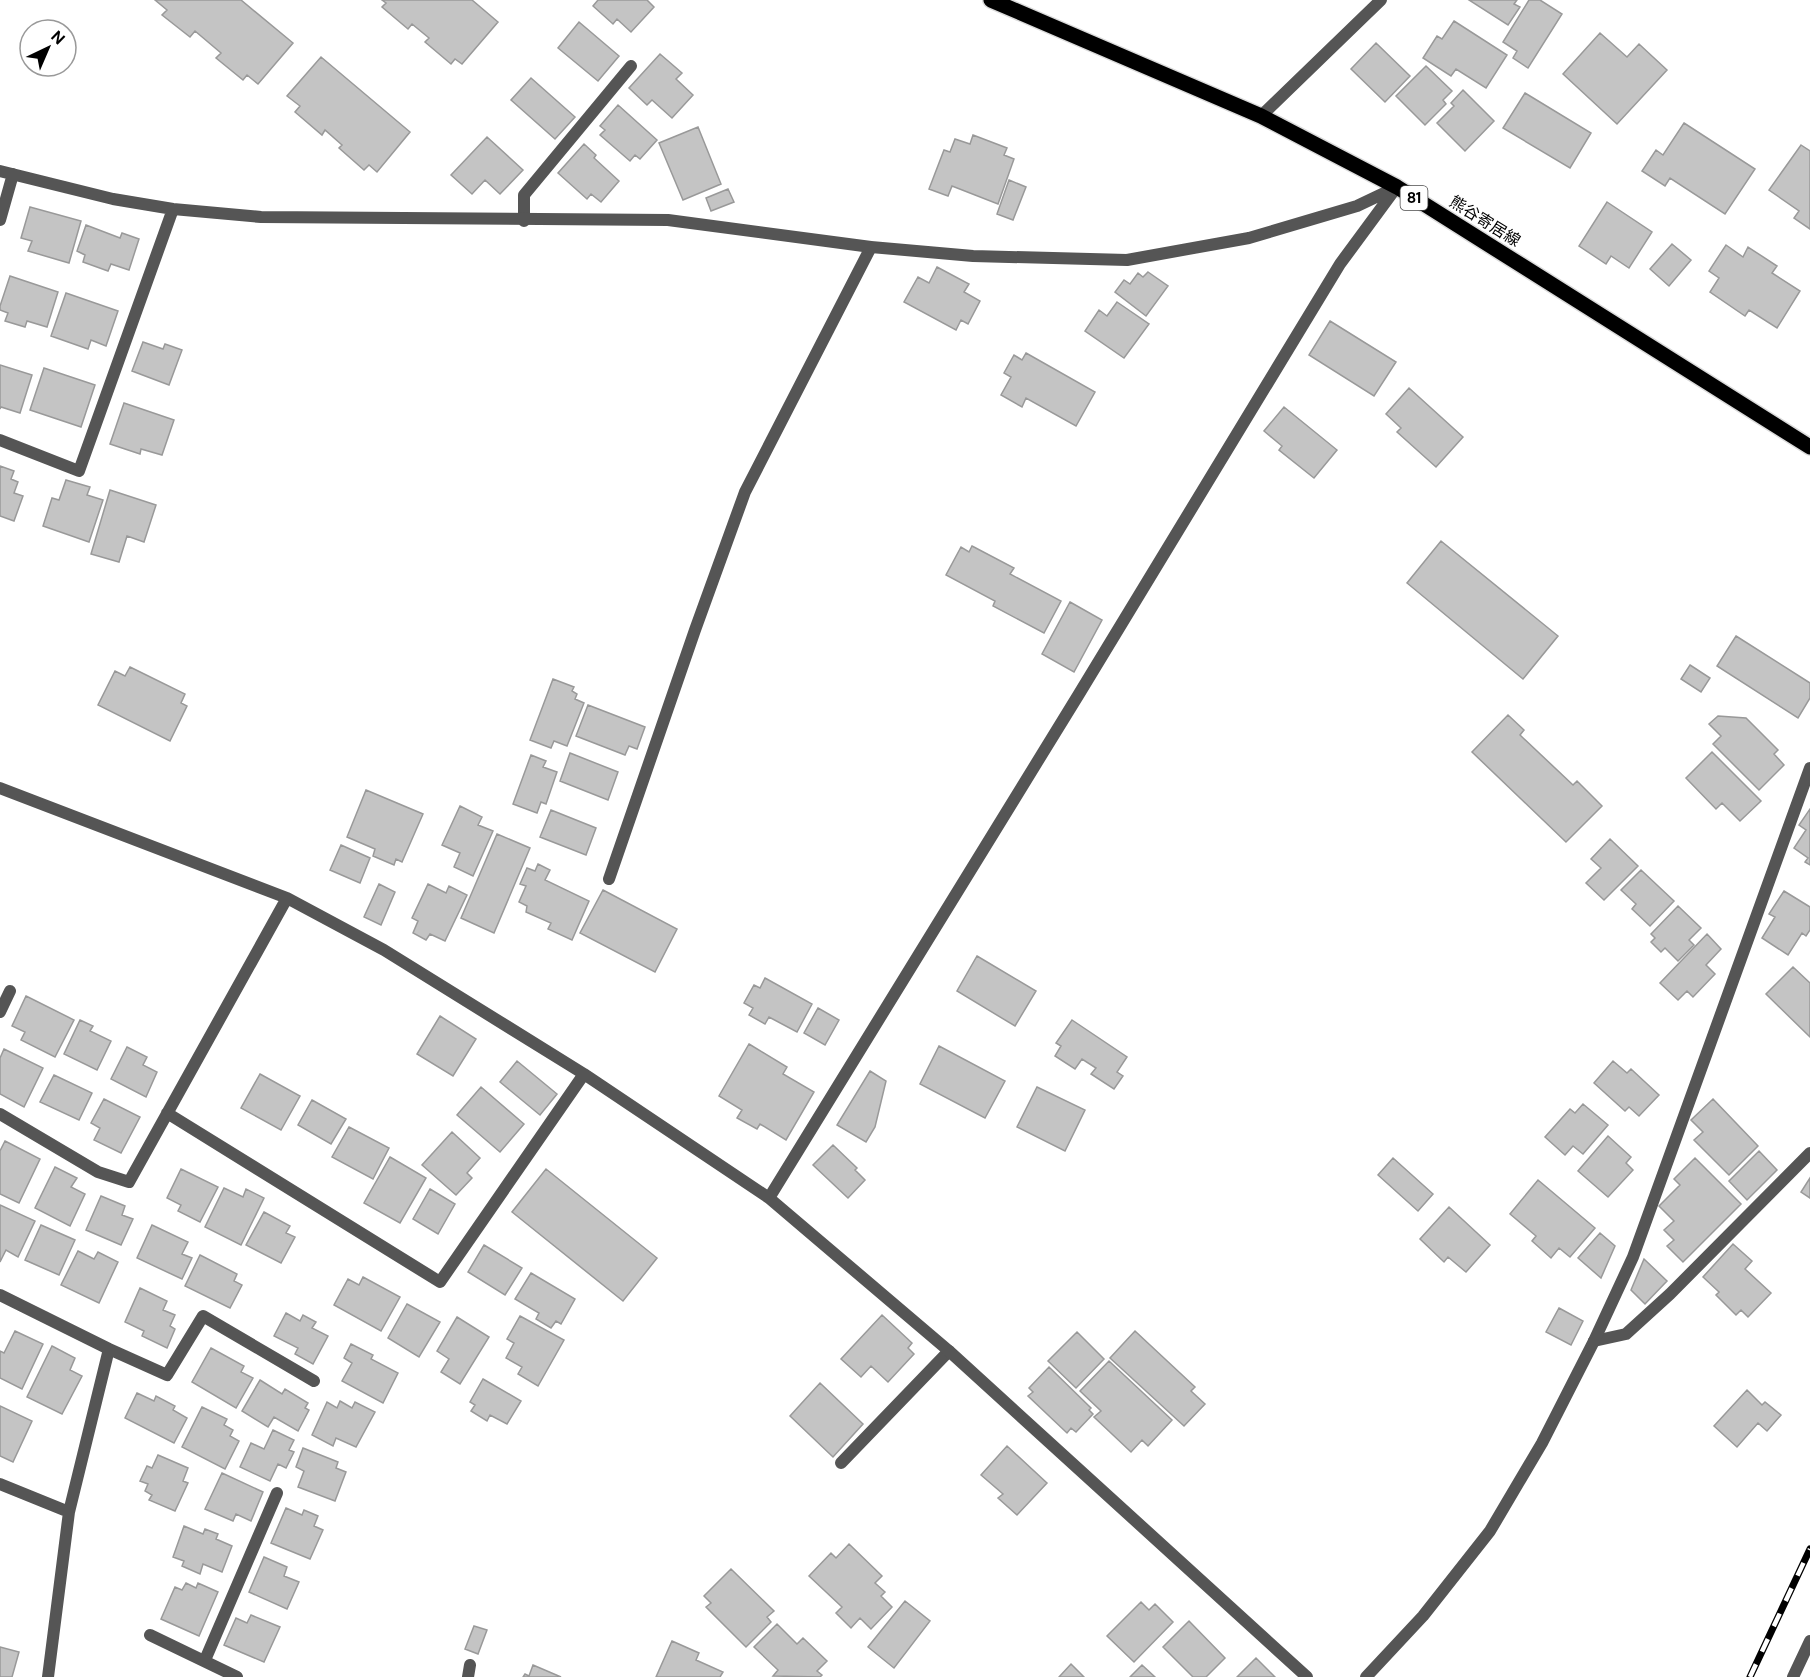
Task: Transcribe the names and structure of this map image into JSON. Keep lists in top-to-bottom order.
{
  "streets": {
    "main road": ["81", "熊谷寄居線"]
  },
  "north": "top right"
}
